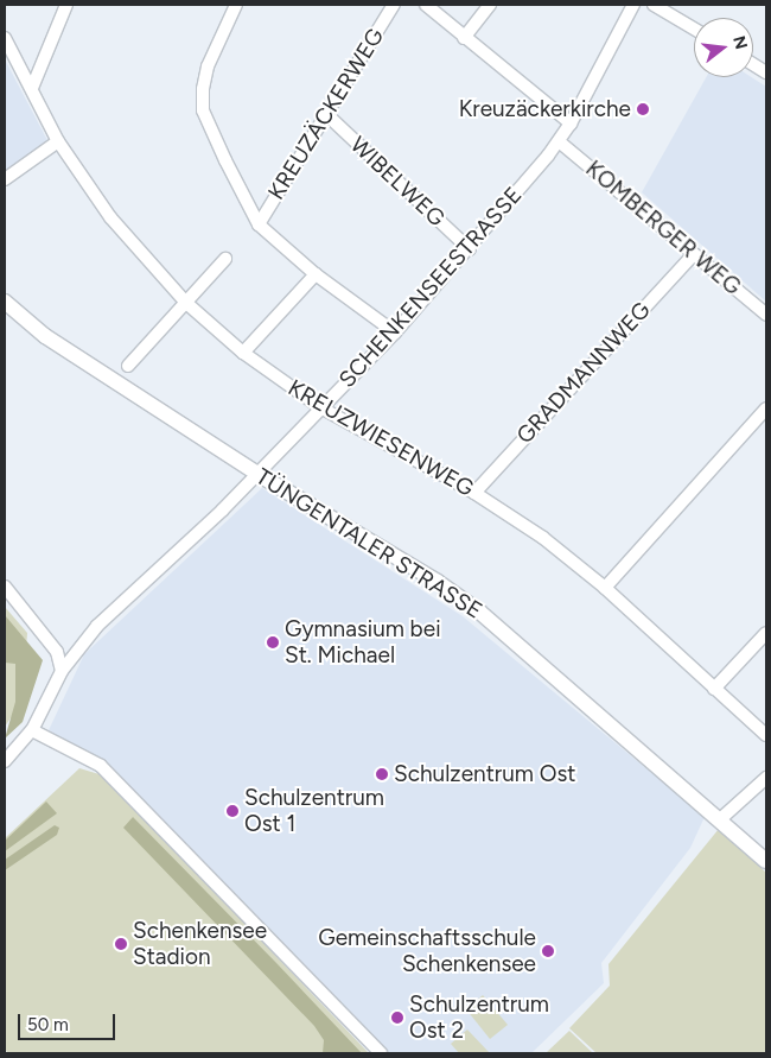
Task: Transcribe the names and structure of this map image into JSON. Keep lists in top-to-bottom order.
{
  "streets": {
    "street": [
      "KREUZÄCKERWEG",
      "WIBELWEG",
      "KOMBERGER WEG",
      "SCHENKENSEESTRASSE",
      "GRADMANNWEG",
      "KREUZWIESENWEG",
      "TÜNGENTALER STRASSE"
    ]
  },
  "crossings": [
    ["KREUZÄCKERWEG", "WIBELWEG"],
    ["WIBELWEG", "SCHENKENSEESTRASSE"],
    ["KOMBERGER WEG", "SCHENKENSEESTRASSE"],
    ["KOMBERGER WEG", "GRADMANNWEG"],
    ["SCHENKENSEESTRASSE", "KREUZWIESENWEG"],
    ["SCHENKENSEESTRASSE", "TÜNGENTALER STRASSE"],
    ["GRADMANNWEG", "KREUZWIESENWEG"]
  ],
  "places": [
    "Kreuzäckerkirche",
    "Gymnasium bei St. Michael",
    "Schulzentrum Ost",
    "Schulzentrum Ost 1",
    "Schenkensee Stadion",
    "Gemeinschaftsschule Schenkensee",
    "Schulzentrum Ost 2"
  ],
  "scale_bar": "50 m",
  "north": "right"
}
